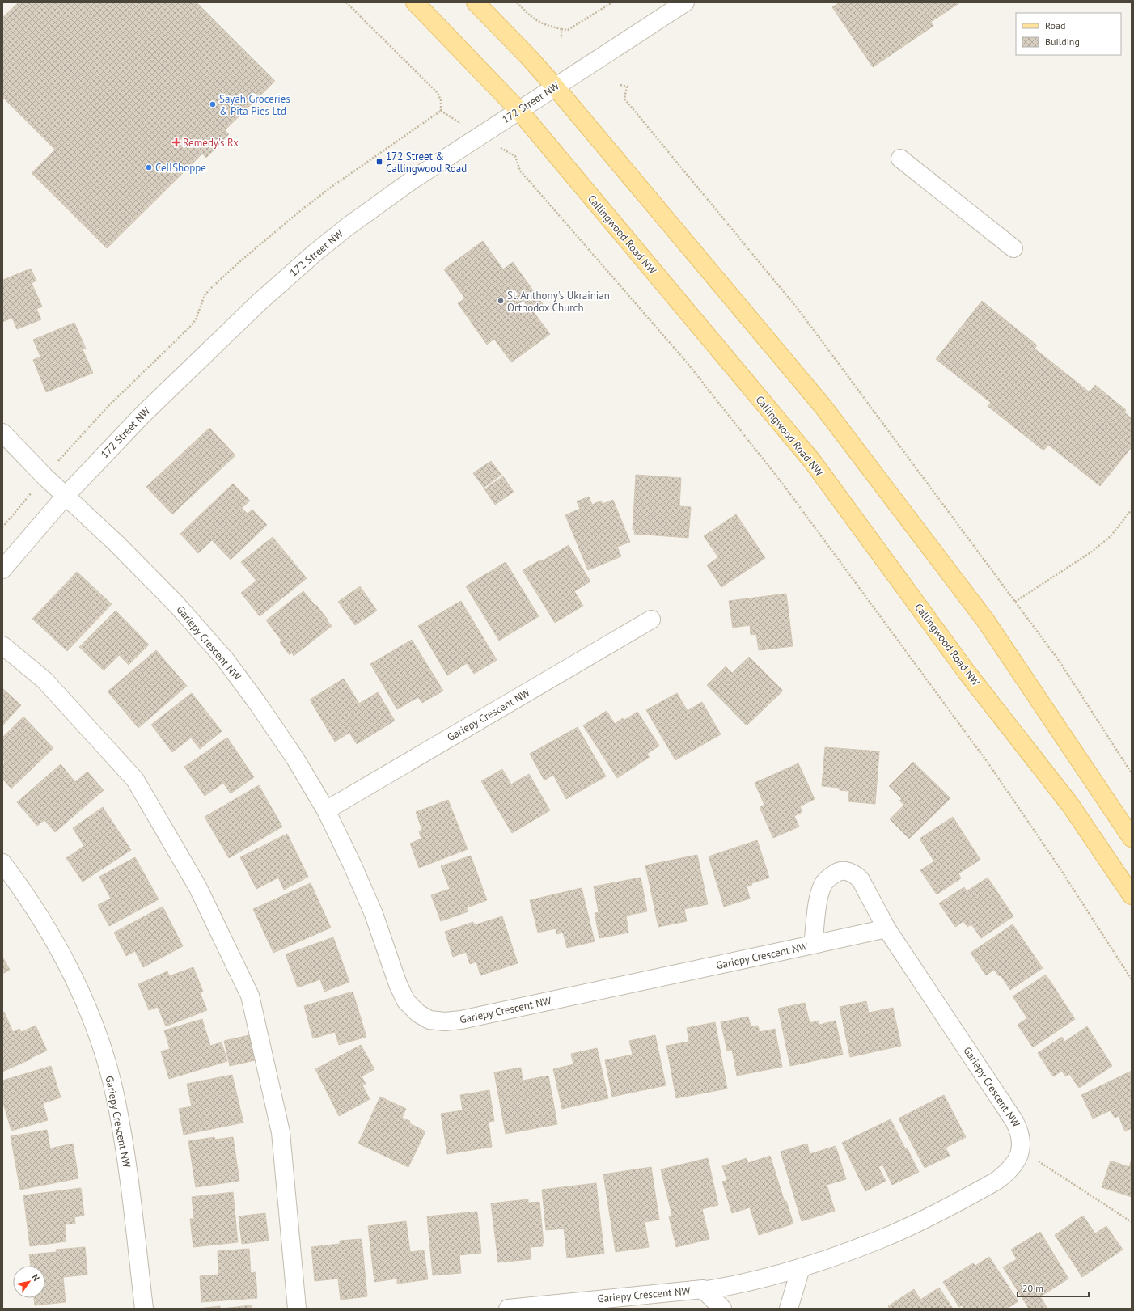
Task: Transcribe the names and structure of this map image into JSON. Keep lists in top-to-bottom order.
{
  "streets": {
    "main road": ["Callingwood Road NW"],
    "street": ["172 Street NW", "Gariepy Crescent NW"]
  },
  "crossings": [
    ["172 Street NW", "Callingwood Road NW"],
    ["172 Street NW", "Gariepy Crescent NW"]
  ],
  "places": {
    "other": ["Sayah Groceries & Pita Pies Ltd", "CellShoppe", "St. Anthony's Ukrainian Orthodox Church"],
    "health": ["Remedy's Rx"],
    "transit": ["172 Street & Callingwood Road"]
  },
  "legend": ["Road", "Building"],
  "scale_bar": "20 m",
  "north": "top right"
}
